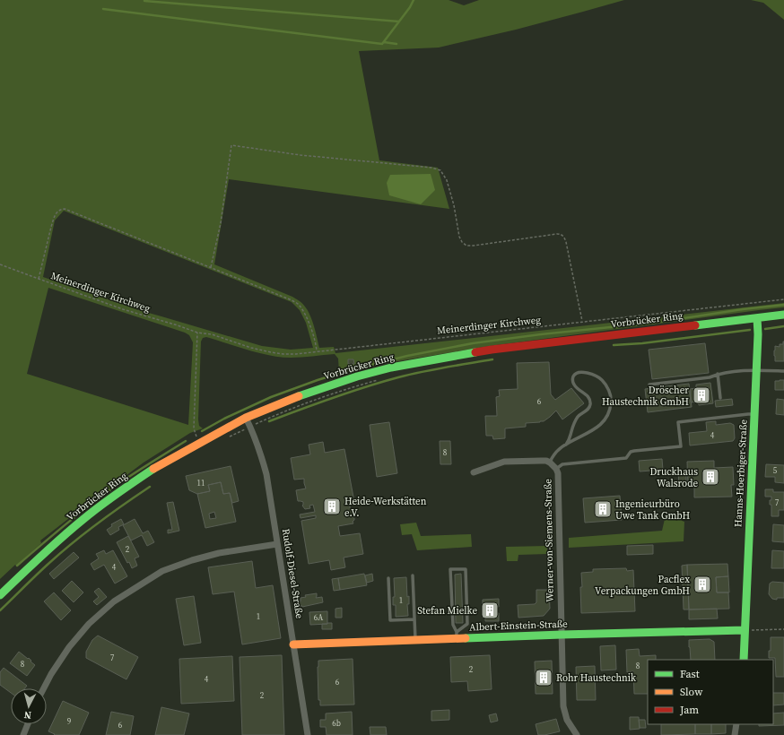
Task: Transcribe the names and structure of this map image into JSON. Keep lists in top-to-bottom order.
{
  "streets": {
    "main road": ["Vorbrücker Ring", "Hanns-Hoerbiger-Straße", "Albert-Einstein-Straße"],
    "street": ["Werner-von-Siemens-Straße", "Rudolf-Diesel-Straße"],
    "path": ["Meinerdinger Kirchweg"]
  },
  "crossings": [
    ["Vorbrücker Ring", "Hanns-Hoerbiger-Straße"],
    ["Vorbrücker Ring", "Rudolf-Diesel-Straße"],
    ["Hanns-Hoerbiger-Straße", "Albert-Einstein-Straße"],
    ["Werner-von-Siemens-Straße", "Albert-Einstein-Straße"],
    ["Rudolf-Diesel-Straße", "Albert-Einstein-Straße"]
  ],
  "places": {
    "building": [
      "Dröscher Haustechnik GmbH",
      "Druckhaus Walsrode",
      "Heide-Werkstätten e.V.",
      "Ingenieurbüro Uwe Tank GmbH",
      "Pacflex Verpackungen GmbH",
      "Stefan Mielke",
      "Rohr Haustechnik"
    ]
  },
  "house_numbers": [
    "6",
    "4",
    "8",
    "5",
    "11",
    "7",
    "2",
    "4",
    "1",
    "1",
    "6A",
    "7",
    "8",
    "8",
    "2",
    "4",
    "6",
    "2",
    "9",
    "6b",
    "6"
  ],
  "legend": ["Fast", "Slow", "Jam"],
  "north": "bottom"
}
